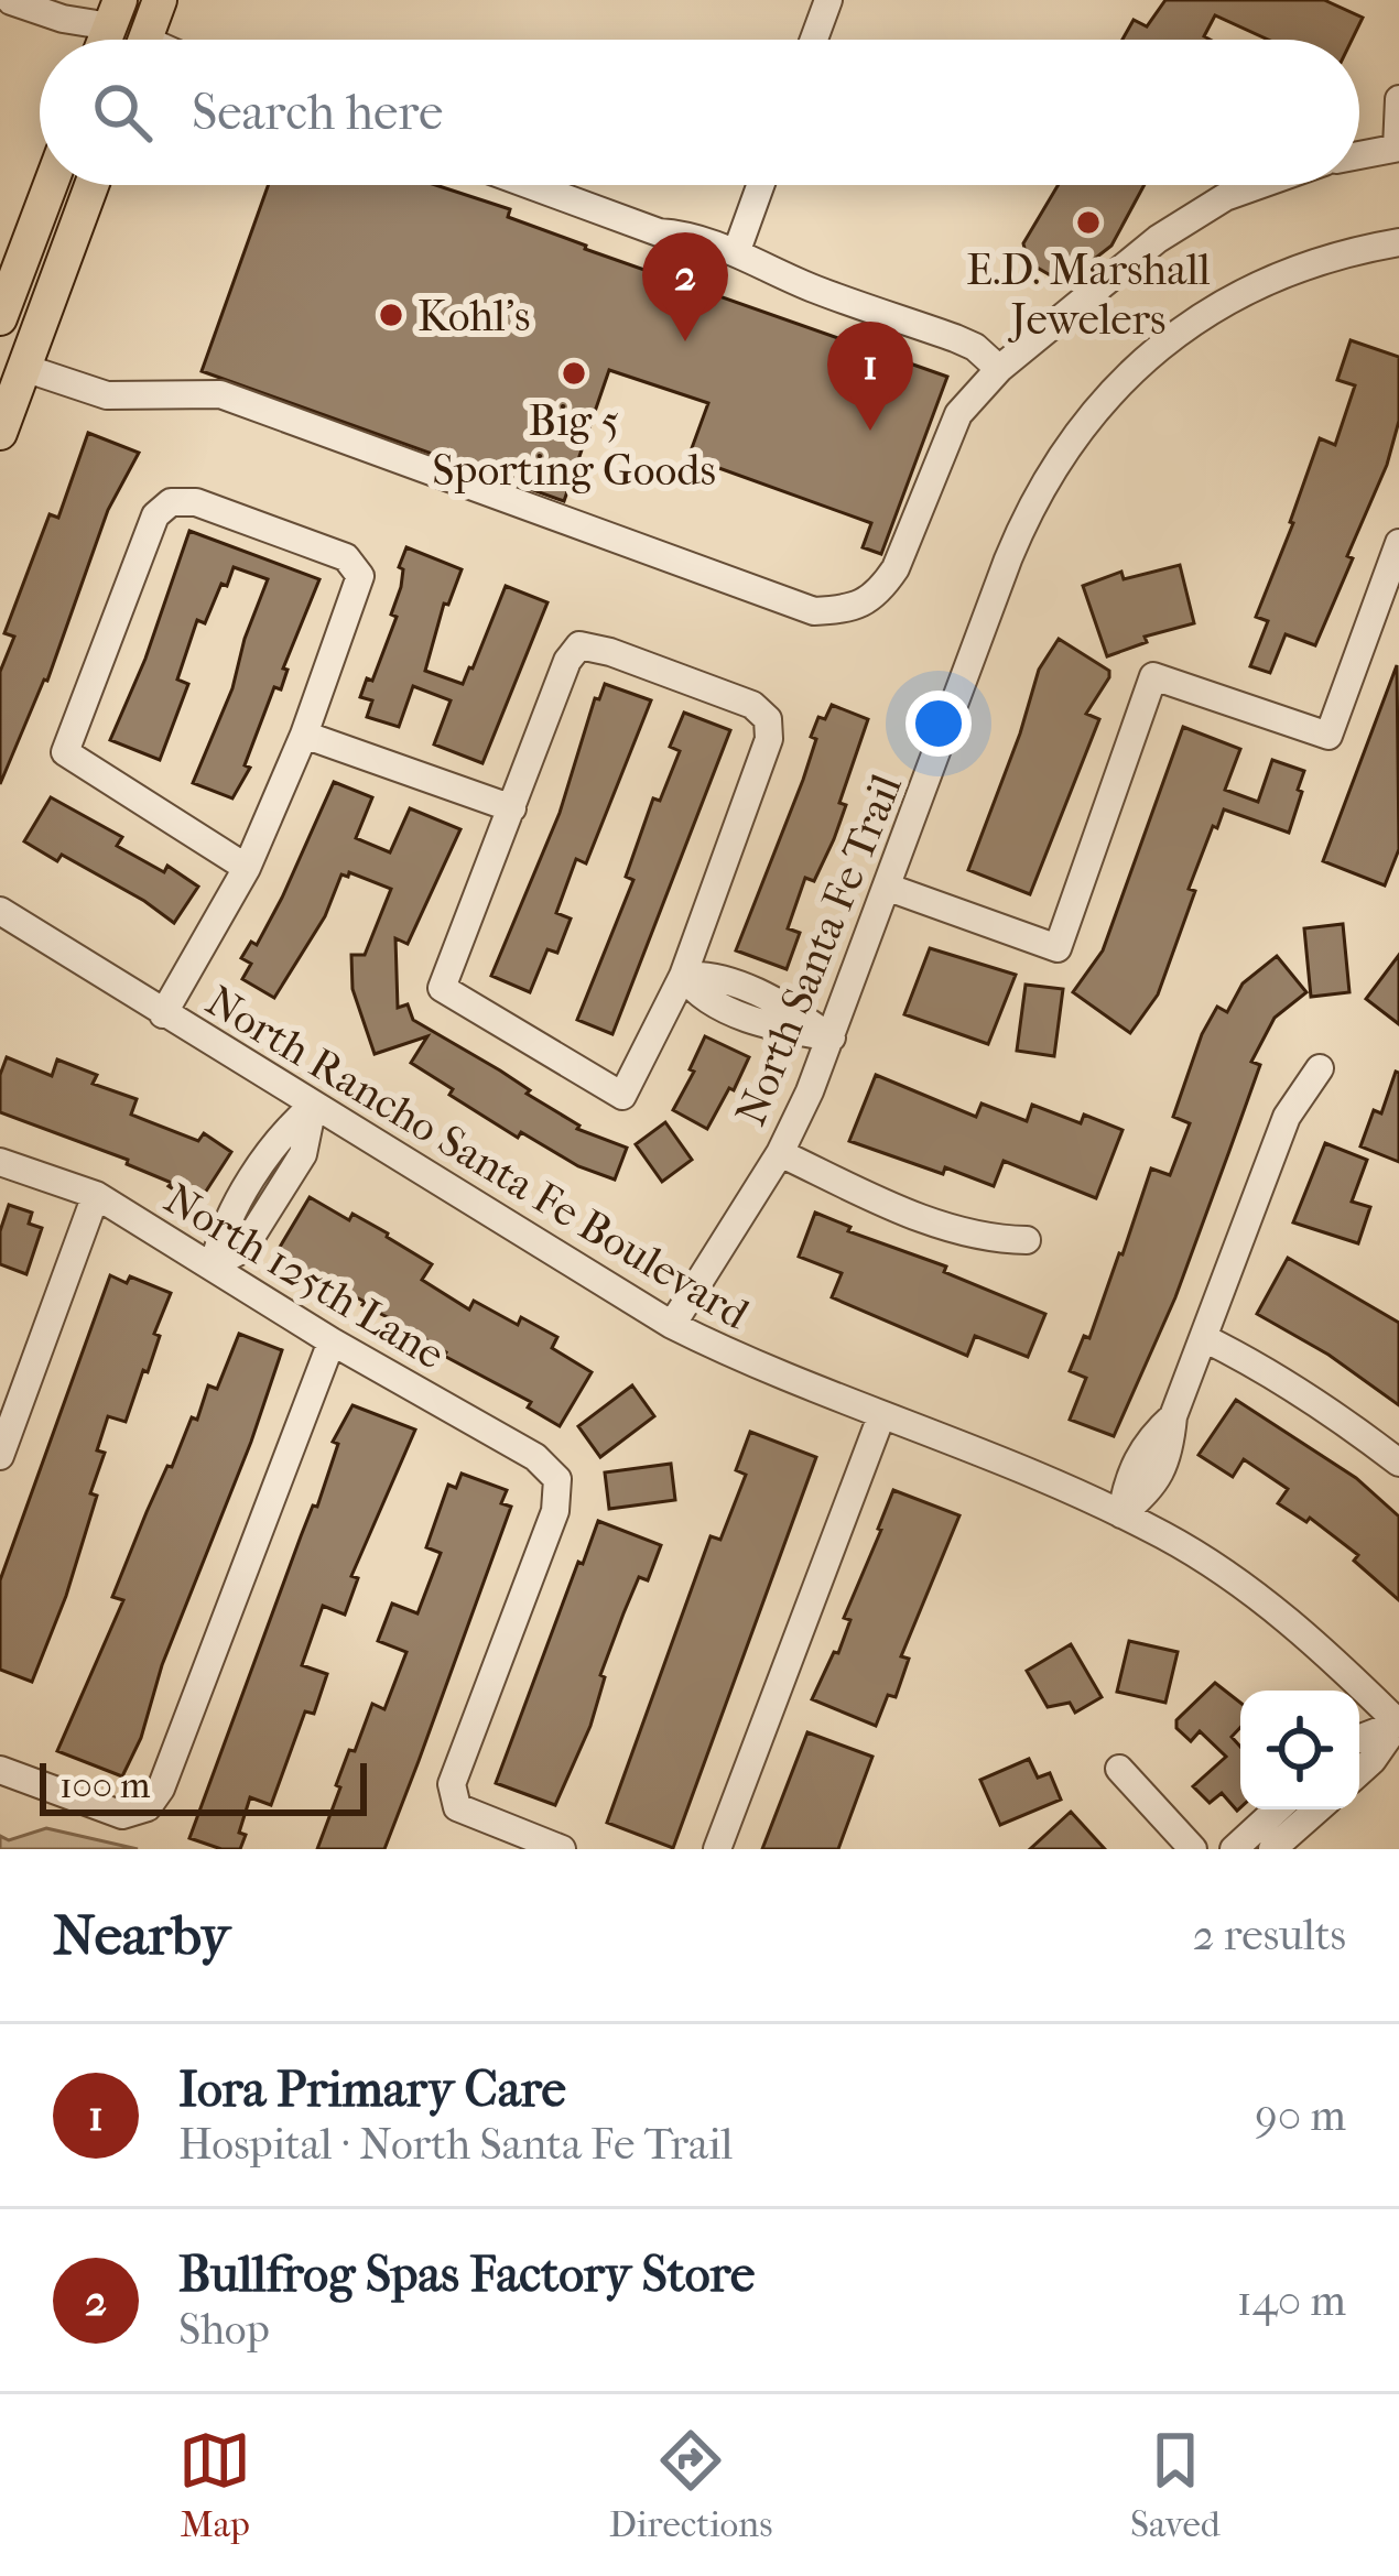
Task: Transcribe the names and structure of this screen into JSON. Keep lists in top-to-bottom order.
{
  "streets": {
    "street": ["North Santa Fe Trail", "North Rancho Santa Fe Boulevard", "North 125th Lane"]
  },
  "crossings": [
    ["North Santa Fe Trail", "North Rancho Santa Fe Boulevard"]
  ],
  "places": ["E.D. Marshall Jewelers", "Kohl's", "Big 5 Sporting Goods"],
  "scale_bar": "100 m",
  "page": {
    "search": "Search here",
    "pins": ["2", "1"],
    "scale": "100 m",
    "heading": ["Nearby", "2 results"],
    "list": [
      {
        "mark": "1",
        "name": "Iora Primary Care",
        "note": "Hospital · North Santa Fe Trail",
        "value": "90 m"
      },
      {
        "mark": "2",
        "name": "Bullfrog Spas Factory Store",
        "note": "Shop",
        "value": "140 m"
      }
    ],
    "nav": ["Map", "Directions", "Saved"]
  }
}
